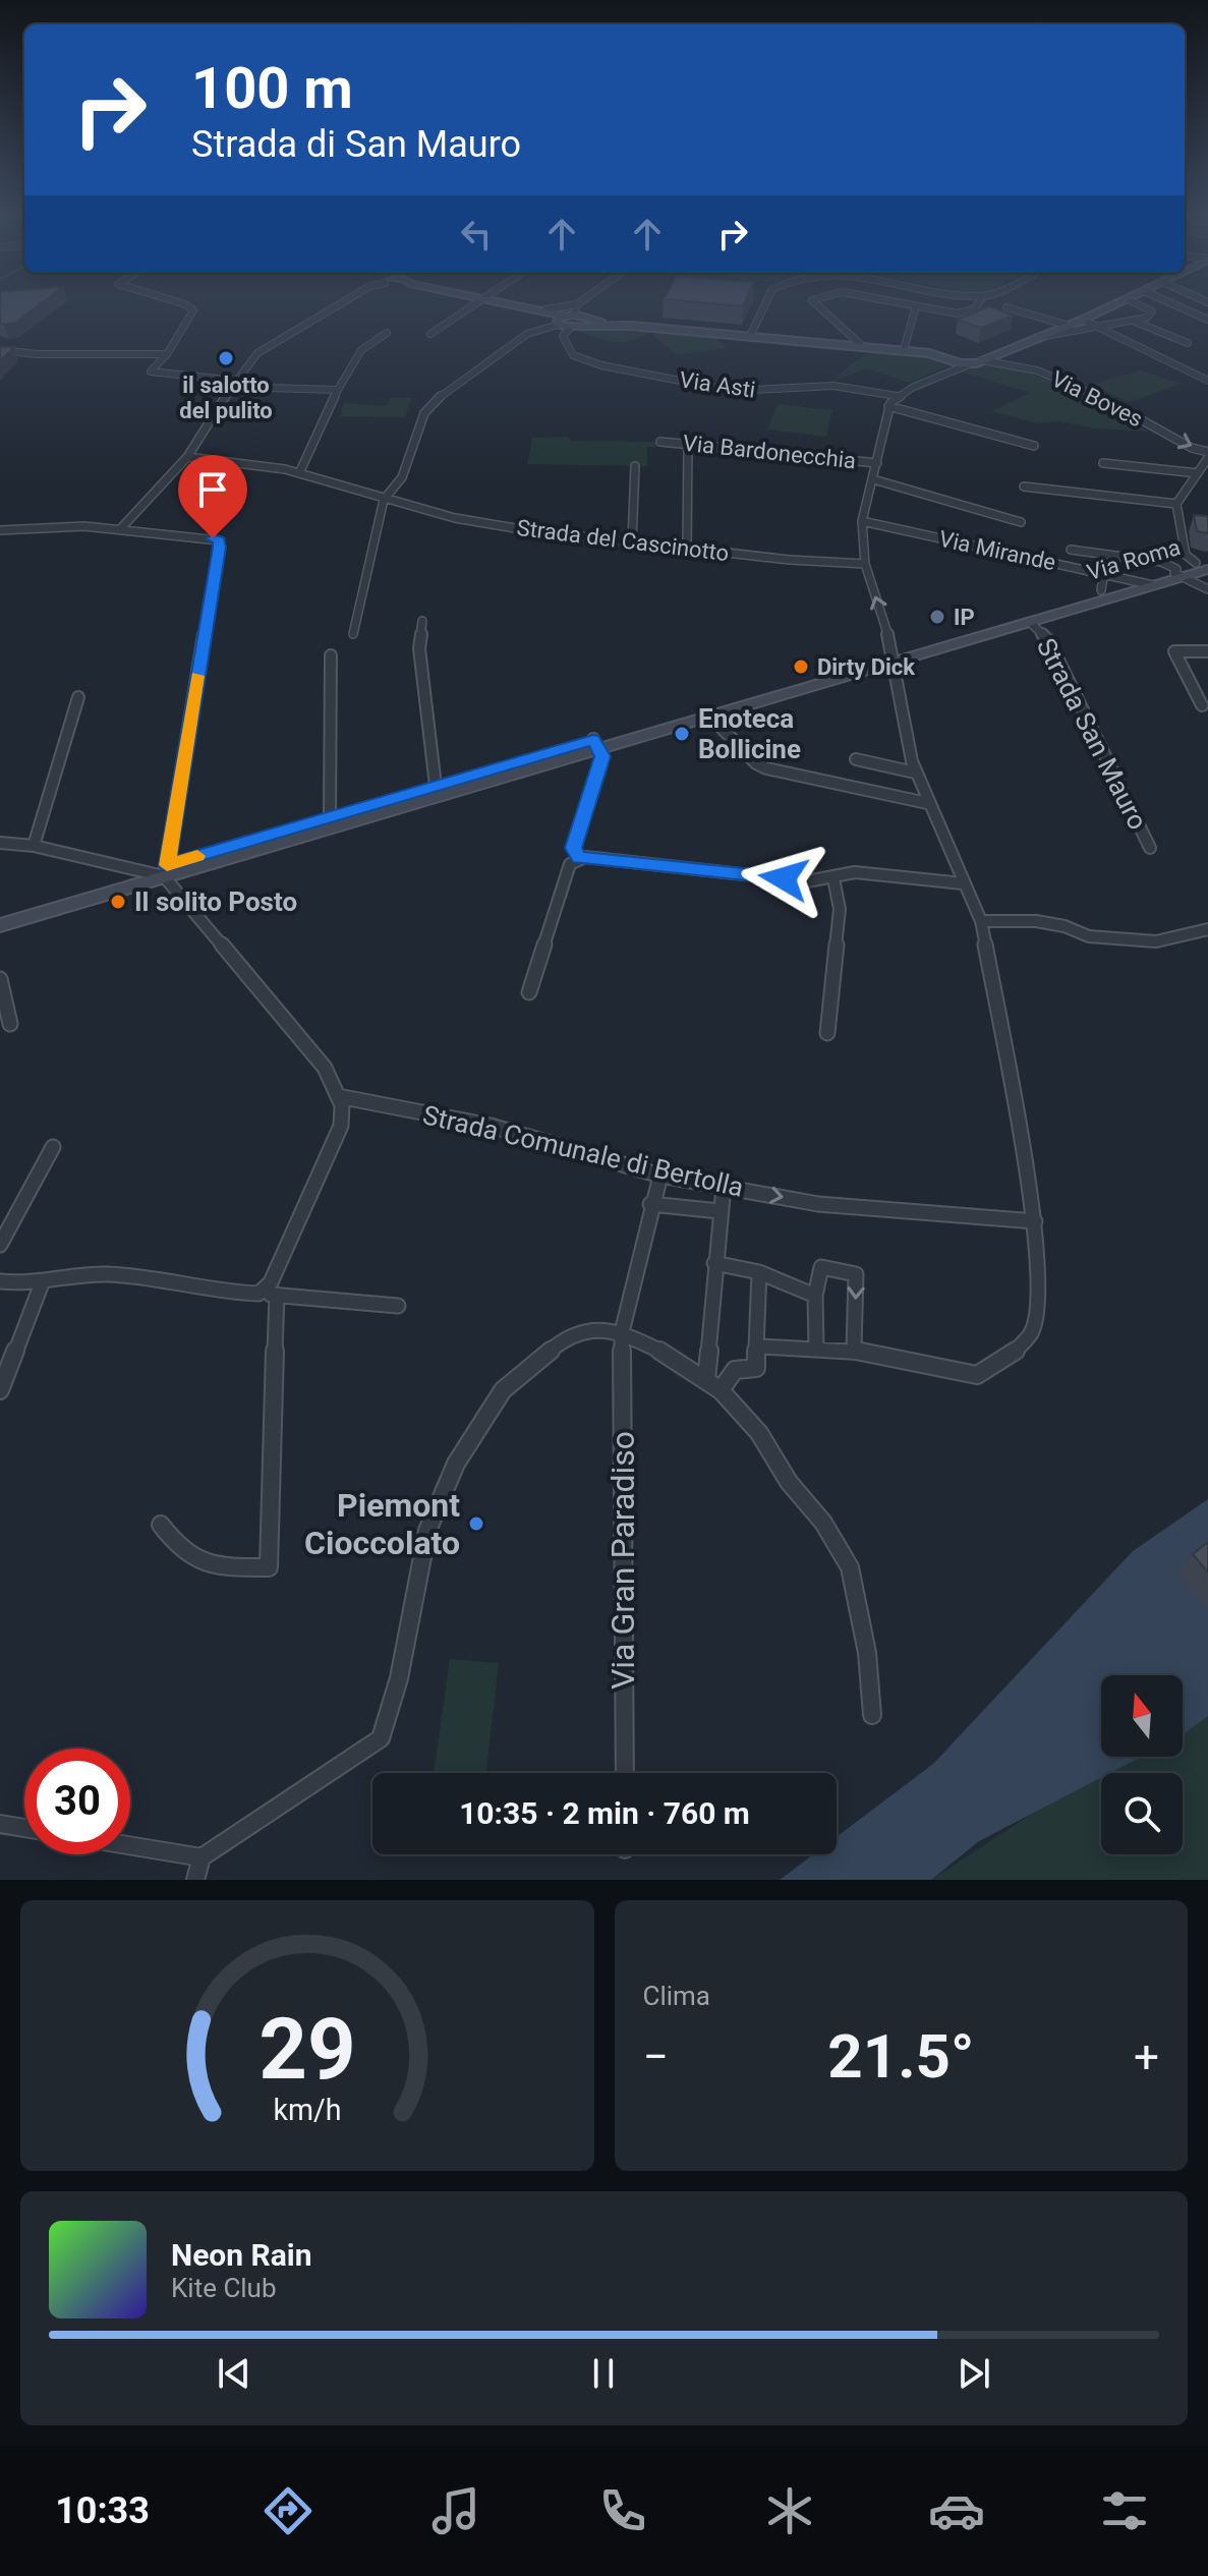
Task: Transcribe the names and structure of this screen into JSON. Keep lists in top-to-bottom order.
{
  "streets": {
    "main road": ["Via Roma"],
    "street": [
      "Via Asti",
      "Via Boves",
      "Via Bardonecchia",
      "Strada del Cascinotto",
      "Via Mirande",
      "Strada San Mauro",
      "Strada Comunale di Bertolla",
      "Via Gran Paradiso"
    ]
  },
  "crossings": [
    ["Via Mirande", "Via Roma"],
    ["Strada Comunale di Bertolla", "Via Gran Paradiso"]
  ],
  "places": [
    "il salotto del pulito",
    "IP",
    "Dirty Dick",
    "Enoteca Bollicine",
    "Il solito Posto",
    "Piemont Cioccolato"
  ],
  "north": "top",
  "page": {
    "turn": ["100 m", "Strada di San Mauro"],
    "limit": "30",
    "trip": "10:35 · 2 min · 760 m",
    "tile": "Clima",
    "heat": ["−", "21.5°", "+"],
    "song": ["Neon Rain", "Kite Club"],
    "tabs": "10:33",
    "gauge": ["29", "km/h"]
  }
}
